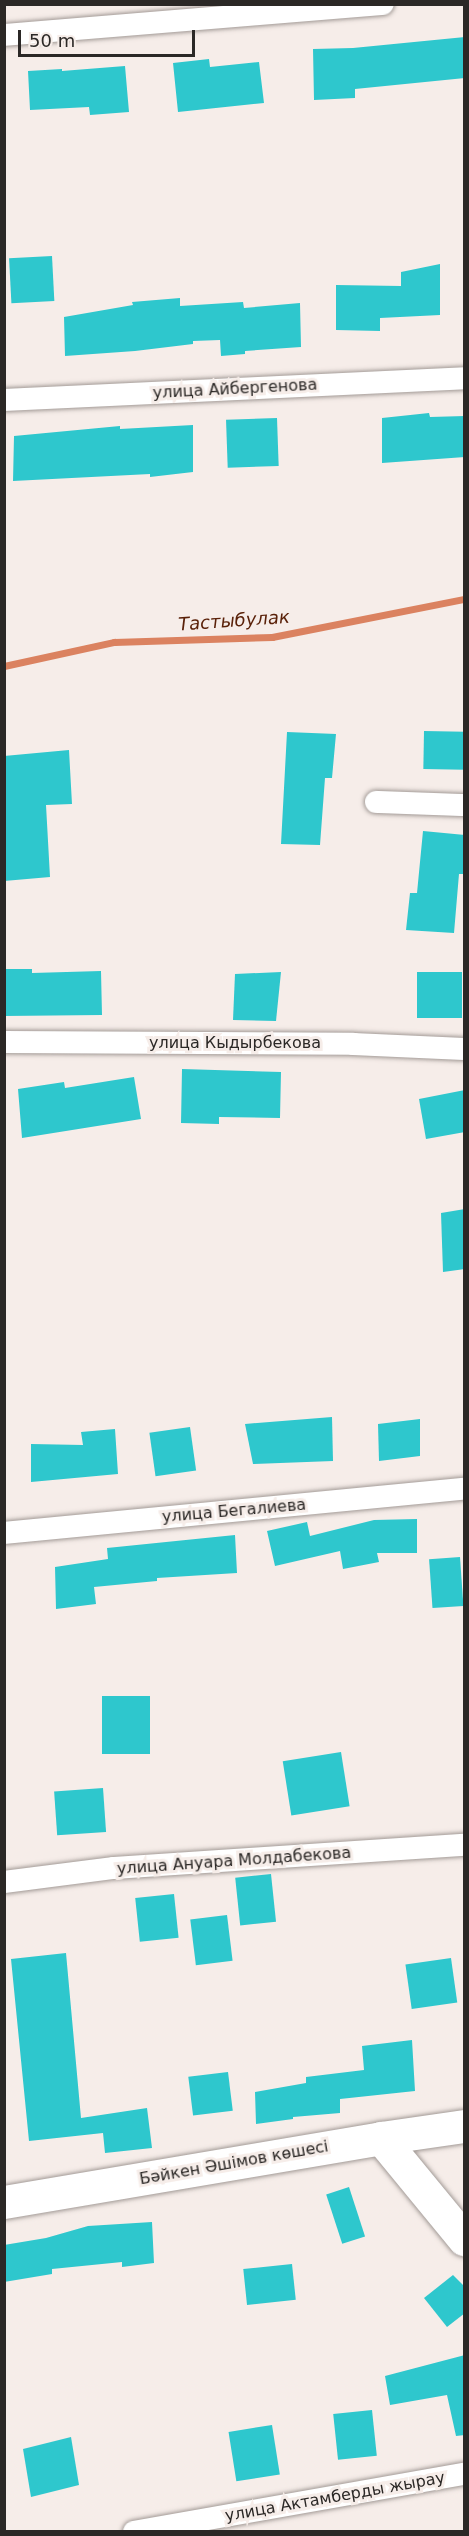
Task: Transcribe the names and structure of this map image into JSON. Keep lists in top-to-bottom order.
{
  "streets": {
    "main road": ["Бәйкен Әшімов көшесі"],
    "street": [
      "улица Айбергенова",
      "улица Кыдырбекова",
      "улица Бегалиева",
      "улица Ануара Молдабекова",
      "улица Актамберды жырау"
    ]
  },
  "water": ["Тастыбулак"],
  "scale_bar": "50 m"
}
